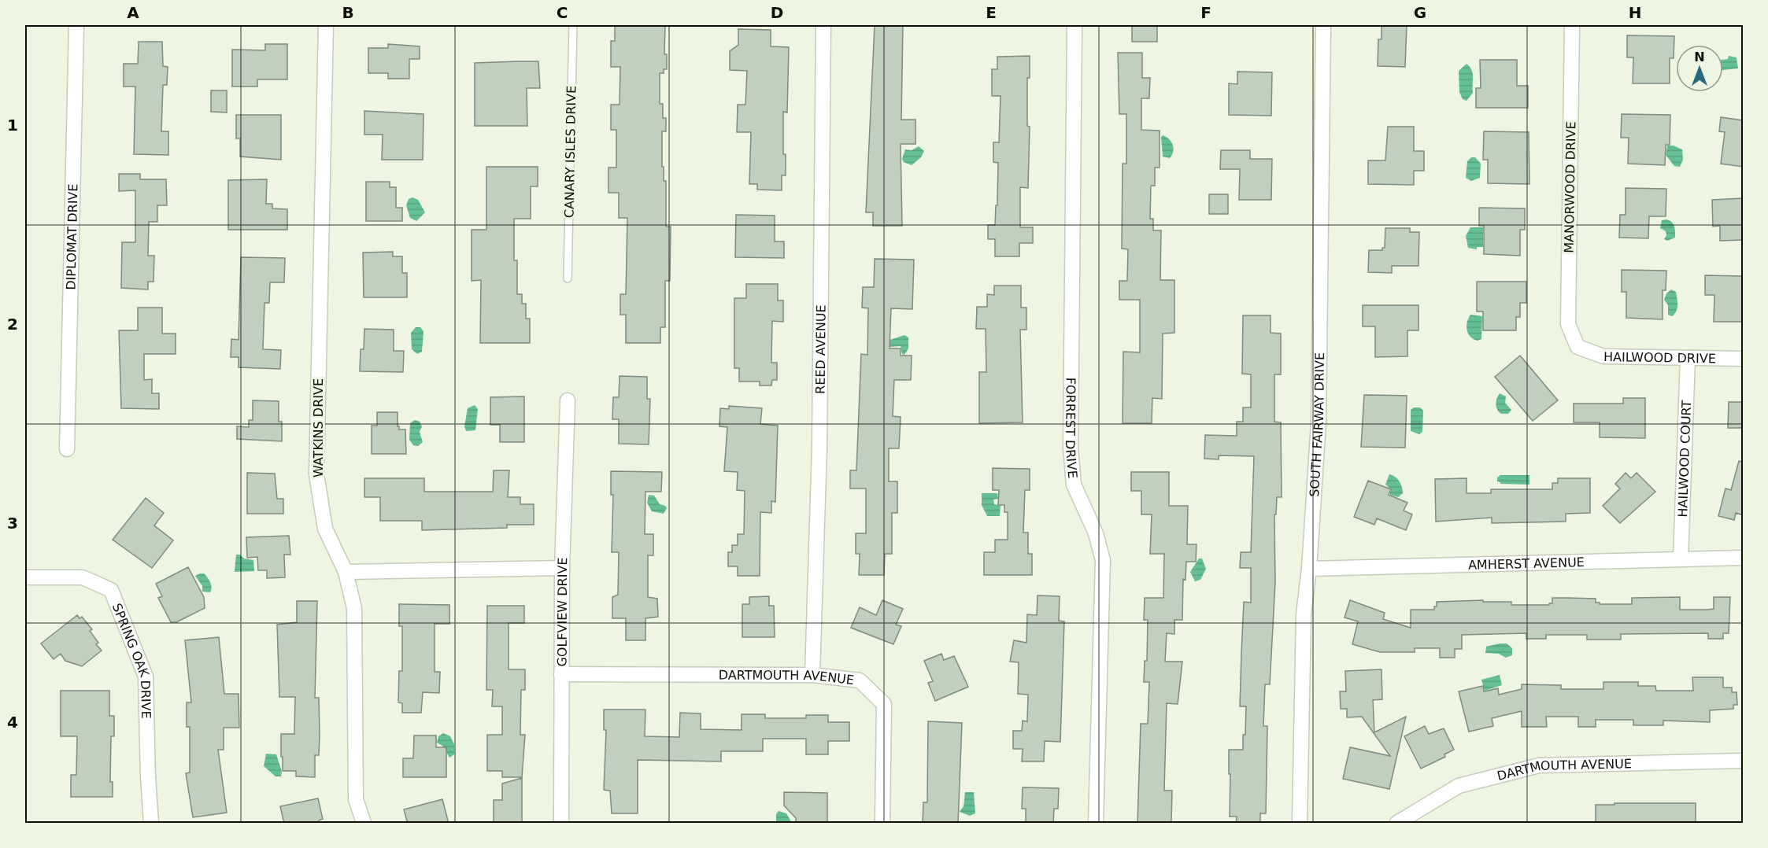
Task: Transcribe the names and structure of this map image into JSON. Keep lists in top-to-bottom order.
{
  "streets": {
    "street": [
      "MANORWOOD DRIVE",
      "DIPLOMAT DRIVE",
      "REED AVENUE",
      "HAILWOOD DRIVE",
      "SOUTH FAIRWAY DRIVE",
      "FORREST DRIVE",
      "WATKINS DRIVE",
      "HAILWOOD COURT",
      "AMHERST AVENUE",
      "GOLFVIEW DRIVE",
      "SPRING OAK DRIVE",
      "DARTMOUTH AVENUE"
    ],
    "lane": ["CANARY ISLES DRIVE"]
  },
  "crossings": [
    ["MANORWOOD DRIVE", "HAILWOOD DRIVE"],
    ["REED AVENUE", "DARTMOUTH AVENUE"],
    ["HAILWOOD DRIVE", "HAILWOOD COURT"],
    ["SOUTH FAIRWAY DRIVE", "AMHERST AVENUE"],
    ["HAILWOOD COURT", "AMHERST AVENUE"],
    ["GOLFVIEW DRIVE", "DARTMOUTH AVENUE"]
  ],
  "north": "top",
  "grid": {
    "columns": [
      "A",
      "B",
      "C",
      "D",
      "E",
      "F",
      "G",
      "H"
    ],
    "rows": [
      "1",
      "2",
      "3",
      "4"
    ]
  }
}
